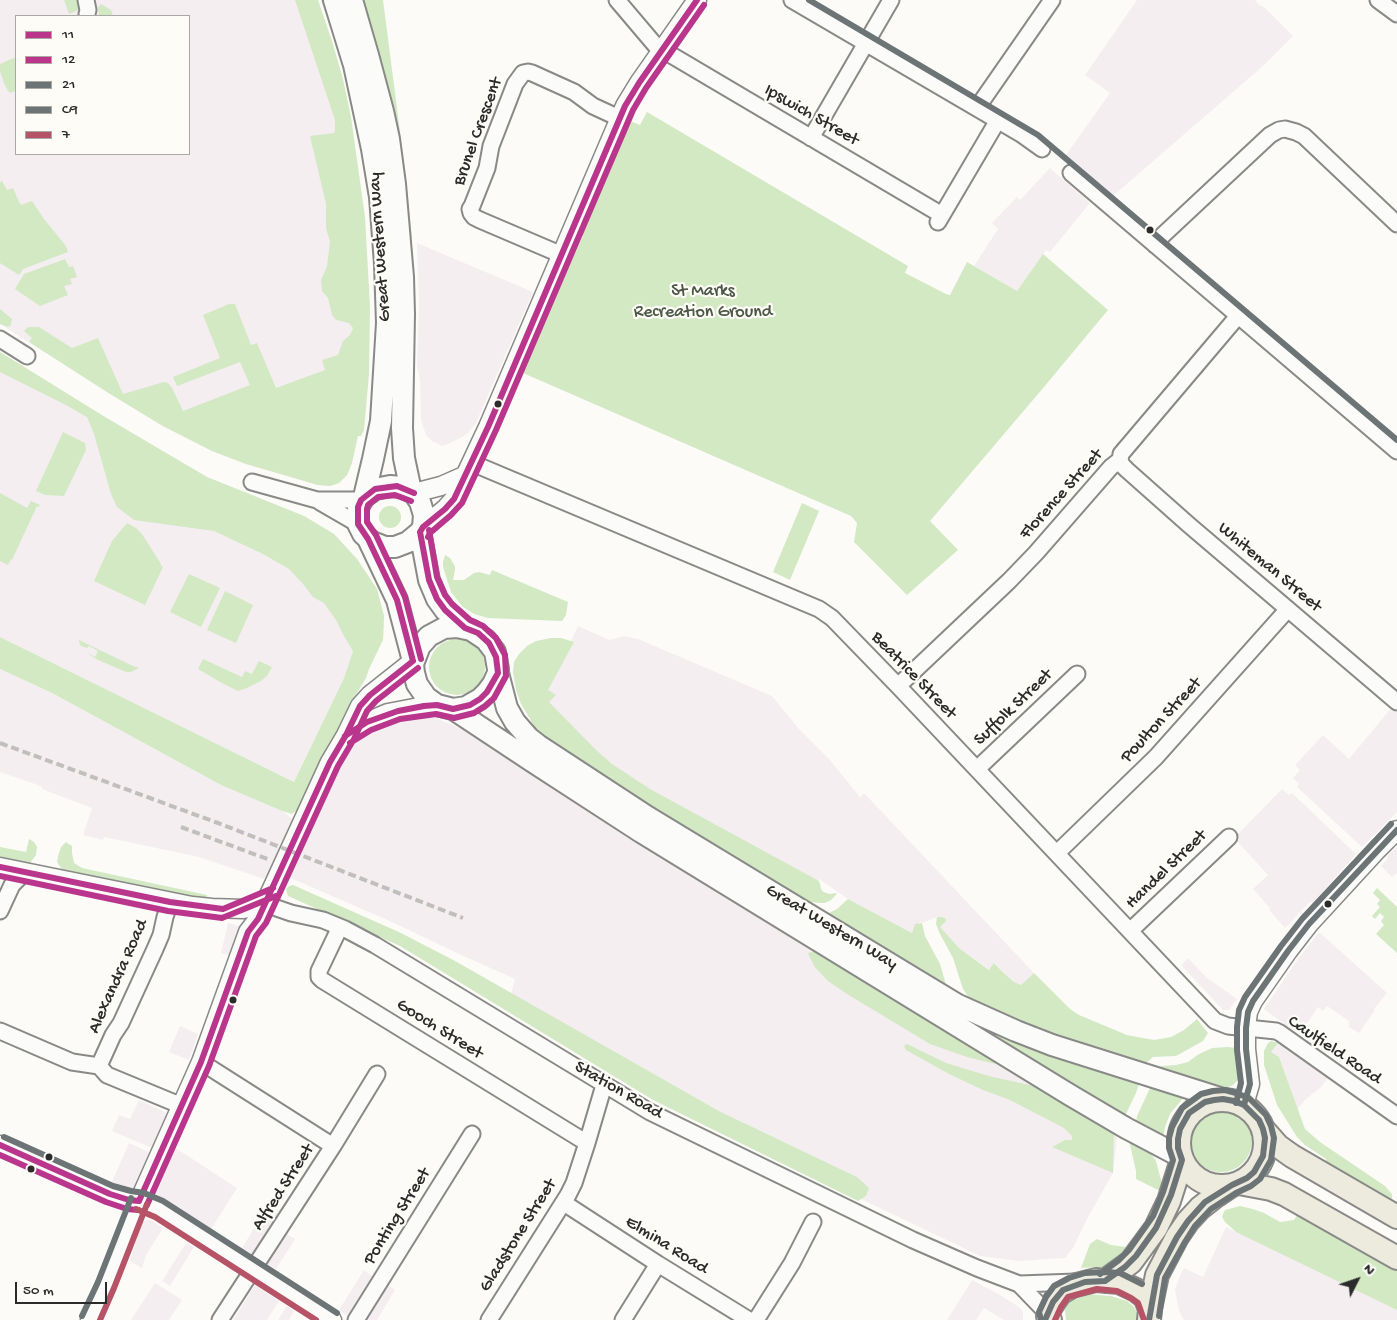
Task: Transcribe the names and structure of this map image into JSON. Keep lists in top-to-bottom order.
{
  "streets": {
    "main road": ["Great Western Way"],
    "street": [
      "Ipswich Street",
      "Brunel Crescent",
      "Florence Street",
      "Whiteman Street",
      "Beatrice Street",
      "Suffolk Street",
      "Poulton Street",
      "Handel Street",
      "Alexandra Road",
      "Gooch Street",
      "Caulfield Road",
      "Station Road",
      "Alfred Street",
      "Ponting Street",
      "Gladstone Street",
      "Elmina Road"
    ]
  },
  "crossings": [
    ["Florence Street", "Whiteman Street"],
    ["Florence Street", "Beatrice Street"],
    ["Whiteman Street", "Poulton Street"],
    ["Beatrice Street", "Suffolk Street"],
    ["Beatrice Street", "Poulton Street"],
    ["Beatrice Street", "Handel Street"],
    ["Beatrice Street", "Caulfield Road"],
    ["Gooch Street", "Station Road"],
    ["Gooch Street", "Gladstone Street"],
    ["Station Road", "Gladstone Street"],
    ["Gladstone Street", "Elmina Road"]
  ],
  "parks": ["St Marks Recreation Ground"],
  "lines": [
    "transit line 11",
    "transit line 21",
    "transit line 12",
    "transit line C9",
    "transit line 7"
  ],
  "legend": [
    "11",
    "12",
    "21",
    "C9",
    "7"
  ],
  "scale_bar": "50 m",
  "north": "top right"
}
